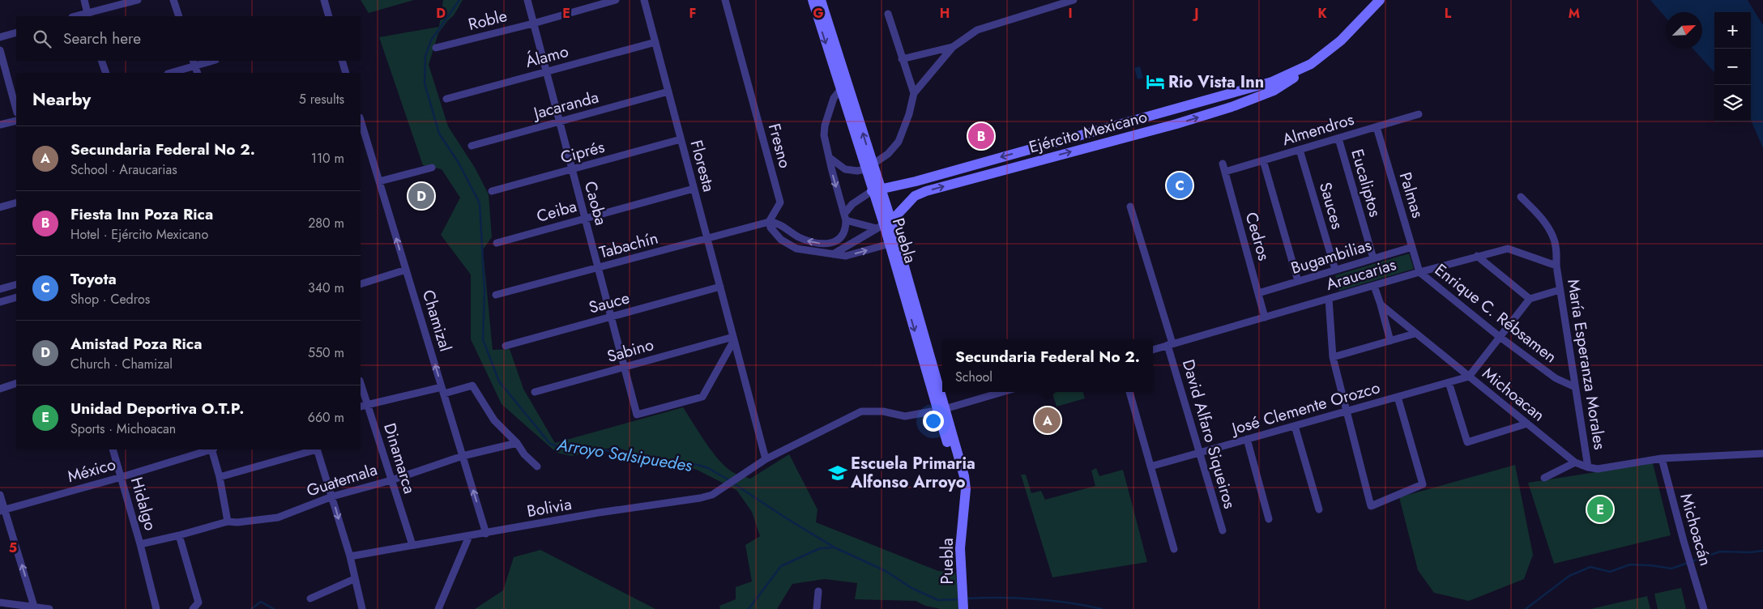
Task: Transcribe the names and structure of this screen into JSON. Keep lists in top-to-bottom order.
{
  "streets": {
    "main road": ["Ejército Mexicano", "Puebla"],
    "street": [
      "Roble",
      "Álamo",
      "Jacaranda",
      "Almendros",
      "Fresno",
      "Ciprés",
      "Floresta",
      "Eucaliptos",
      "Palmas",
      "Caoba",
      "Sauces",
      "Ceiba",
      "Cedros",
      "Tabachín",
      "Bugambilias",
      "Araucarias",
      "Sauce",
      "Enrique C. Rébsamen",
      "Chamizal",
      "Sabino",
      "María Esperanza Morales",
      "Michoacan",
      "José Clemente Orozco",
      "David Alfaro Siqueiros",
      "Dinamarca",
      "México",
      "Guatemala",
      "Hidalgo",
      "Bolivia",
      "Michoacán"
    ]
  },
  "crossings": [
    ["Roble", "Caoba"],
    ["Álamo", "Floresta"],
    ["Álamo", "Caoba"],
    ["Jacaranda", "Floresta"],
    ["Jacaranda", "Caoba"],
    ["Almendros", "Eucaliptos"],
    ["Almendros", "Palmas"],
    ["Almendros", "Sauces"],
    ["Almendros", "Cedros"],
    ["Ejército Mexicano", "Puebla"],
    ["Fresno", "Tabachín"],
    ["Ciprés", "Floresta"],
    ["Ciprés", "Caoba"],
    ["Floresta", "Caoba"],
    ["Floresta", "Ceiba"],
    ["Floresta", "Tabachín"],
    ["Floresta", "Sauce"],
    ["Floresta", "Sabino"],
    ["Floresta", "Bolivia"],
    ["Eucaliptos", "Bugambilias"],
    ["Palmas", "Bugambilias"],
    ["Palmas", "Araucarias"],
    ["Palmas", "Enrique C. Rébsamen"],
    ["Caoba", "Ceiba"],
    ["Caoba", "Tabachín"],
    ["Caoba", "Sauce"],
    ["Caoba", "Sabino"],
    ["Sauces", "Bugambilias"],
    ["Cedros", "Bugambilias"],
    ["Cedros", "Araucarias"],
    ["Puebla", "Bolivia"],
    ["Araucarias", "Enrique C. Rébsamen"],
    ["Araucarias", "María Esperanza Morales"],
    ["Araucarias", "David Alfaro Siqueiros"],
    ["Enrique C. Rébsamen", "María Esperanza Morales"],
    ["Chamizal", "Guatemala"],
    ["Chamizal", "Bolivia"],
    ["María Esperanza Morales", "Michoacan"],
    ["Michoacan", "José Clemente Orozco"],
    ["Michoacan", "Michoacán"],
    ["José Clemente Orozco", "David Alfaro Siqueiros"],
    ["Dinamarca", "Guatemala"],
    ["Dinamarca", "Bolivia"],
    ["México", "Hidalgo"],
    ["Guatemala", "Hidalgo"]
  ],
  "one_way": ["Chamizal"],
  "water": ["Arroyo Salsipuedes"],
  "places": {
    "hotel": ["Rio Vista Inn"],
    "school or university": ["Escuela Primaria Alfonso Arroyo"]
  },
  "north": "top right",
  "page": {
    "map_buttons": ["+", "−"],
    "search": "Search here",
    "heading": ["Nearby", "5 results"],
    "pins": [
      "B",
      "C",
      "D",
      "A",
      "E"
    ],
    "list": [
      {
        "mark": "A",
        "name": "Secundaria Federal No 2.",
        "note": "School · Araucarias",
        "value": "110 m"
      },
      {
        "mark": "B",
        "name": "Fiesta Inn Poza Rica",
        "note": "Hotel · Ejército Mexicano",
        "value": "280 m"
      },
      {
        "mark": "C",
        "name": "Toyota",
        "note": "Shop · Cedros",
        "value": "340 m"
      },
      {
        "mark": "D",
        "name": "Amistad Poza Rica",
        "note": "Church · Chamizal",
        "value": "550 m"
      },
      {
        "mark": "E",
        "name": "Unidad Deportiva O.T.P.",
        "note": "Sports · Michoacan",
        "value": "660 m"
      }
    ],
    "popup": ["Secundaria Federal No 2.", "School"]
  },
  "grid": {
    "columns": [
      "D",
      "E",
      "F",
      "G",
      "H",
      "I",
      "J",
      "K",
      "L",
      "M"
    ],
    "rows": ["5"]
  }
}
